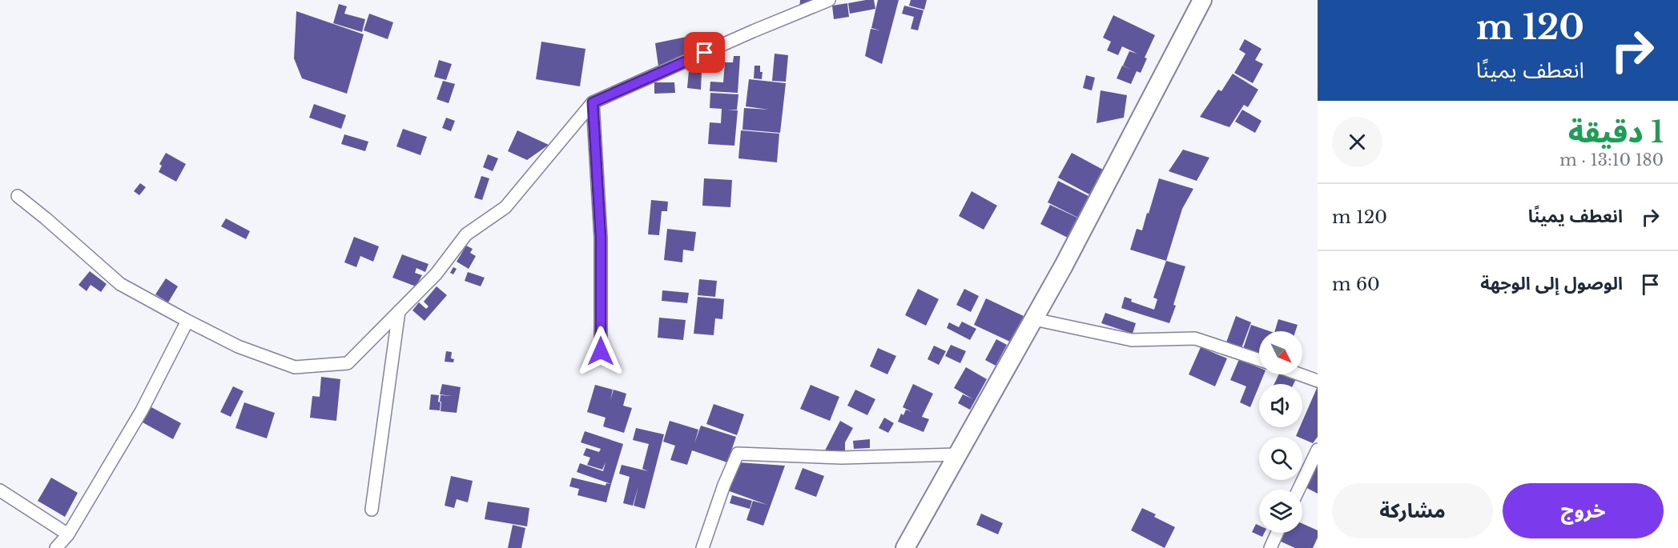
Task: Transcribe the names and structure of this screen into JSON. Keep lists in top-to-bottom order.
{
  "north": "bottom right",
  "page": {
    "turn": ["120 m", "انعطف يمينًا"],
    "heading": ["1 دقيقة", "180 m · 13:10"],
    "list": [
      {
        "name": "انعطف يمينًا",
        "value": "120 m"
      },
      {
        "name": "الوصول إلى الوجهة",
        "value": "60 m"
      }
    ],
    "buttons": ["خروج", "مشاركة"]
  }
}
